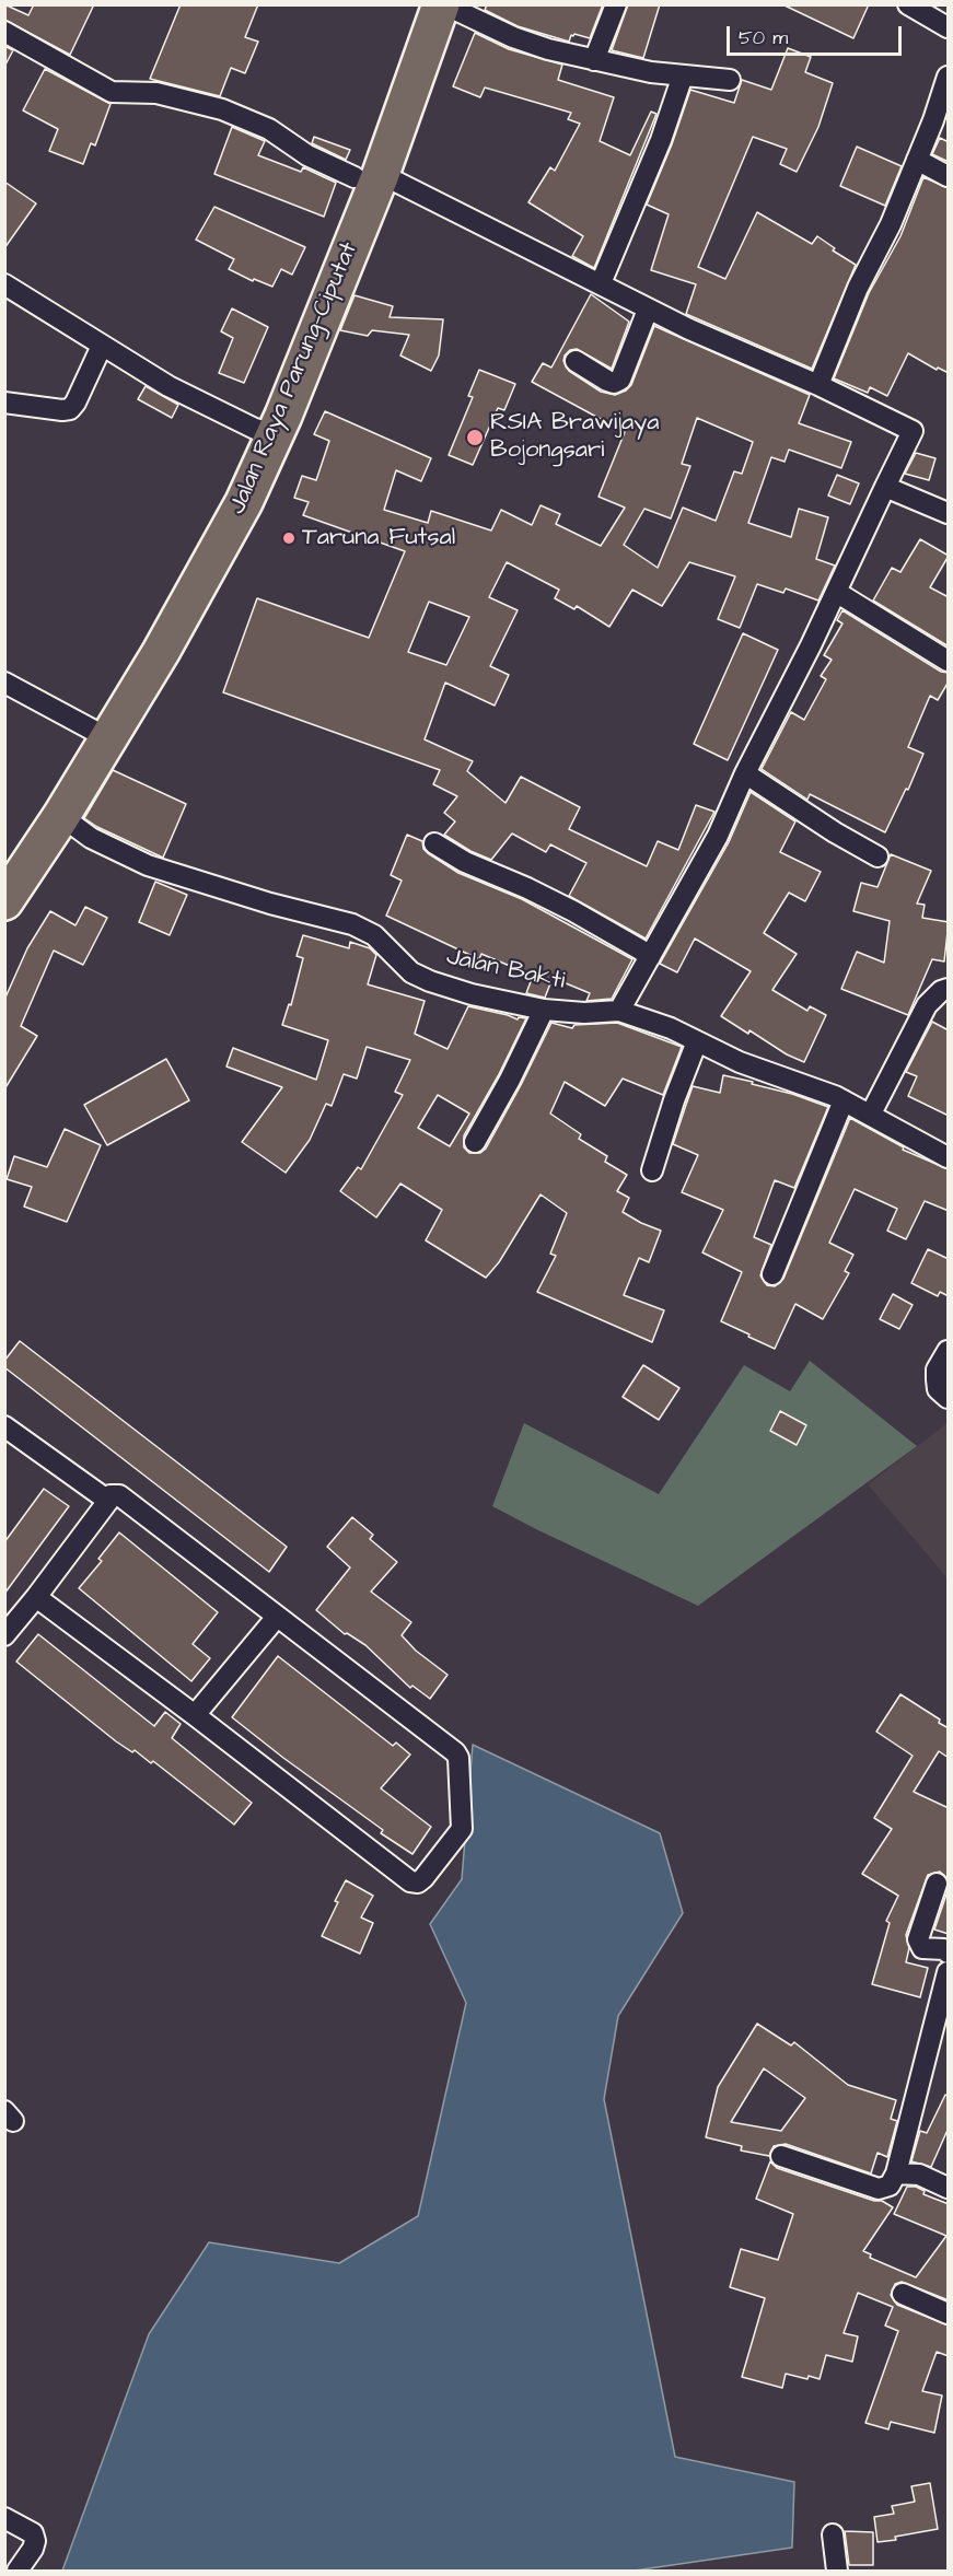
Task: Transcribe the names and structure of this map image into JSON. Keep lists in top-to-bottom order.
{
  "streets": {
    "highway": ["Jalan Raya Parung—Ciputat"],
    "street": ["Jalan Bakti"]
  },
  "crossings": [
    ["Jalan Raya Parung—Ciputat", "Jalan Bakti"]
  ],
  "places": ["RSIA Brawijaya Bojongsari", "Taruna Futsal"],
  "scale_bar": "50 m"
}
